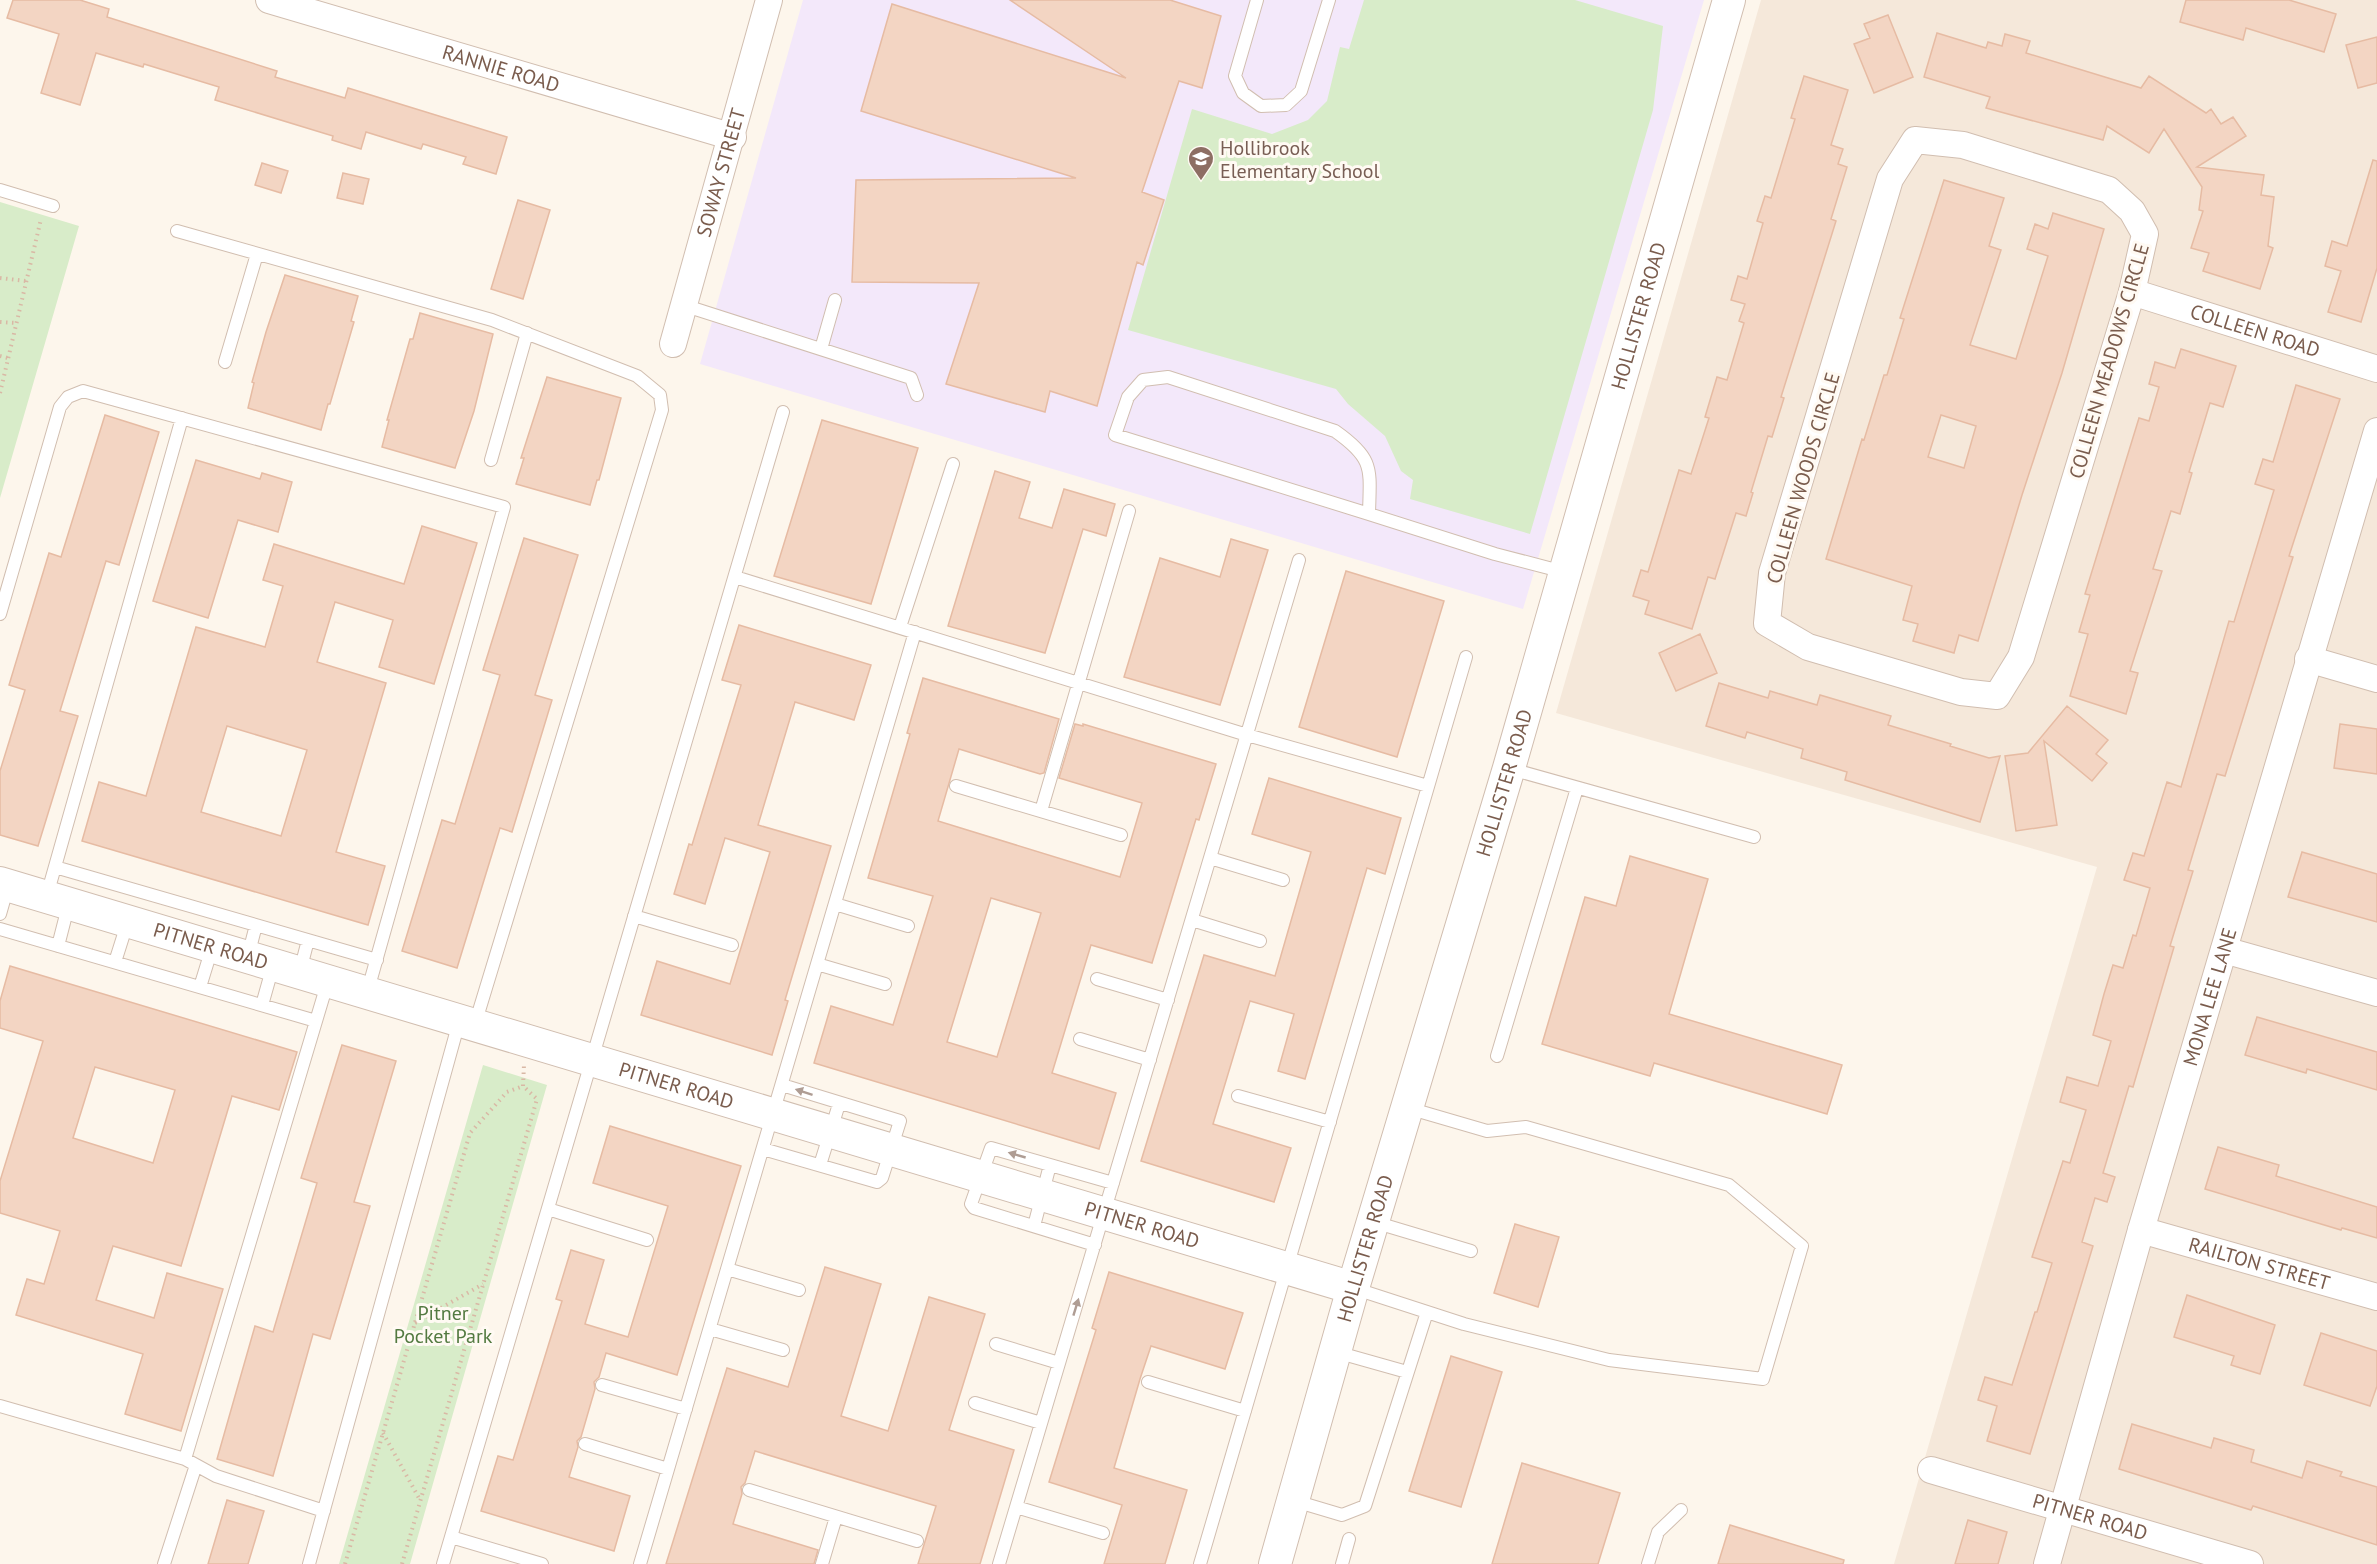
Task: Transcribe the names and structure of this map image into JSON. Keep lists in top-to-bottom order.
{
  "streets": {
    "street": [
      "RANNIE ROAD",
      "SOWAY STREET",
      "HOLLISTER ROAD",
      "COLLEEN ROAD",
      "COLLEEN MEADOWS CIRCLE",
      "COLLEEN WOODS CIRCLE",
      "PITNER ROAD",
      "MONA LEE LANE",
      "RAILTON STREET"
    ]
  },
  "crossings": [
    ["RANNIE ROAD", "SOWAY STREET"],
    ["HOLLISTER ROAD", "PITNER ROAD"],
    ["COLLEEN ROAD", "COLLEEN MEADOWS CIRCLE"],
    ["COLLEEN MEADOWS CIRCLE", "COLLEEN WOODS CIRCLE"],
    ["PITNER ROAD", "MONA LEE LANE"],
    ["MONA LEE LANE", "RAILTON STREET"]
  ],
  "parks": ["Pitner Pocket Park"],
  "places": {
    "school or university": ["Hollibrook Elementary School"]
  }
}
